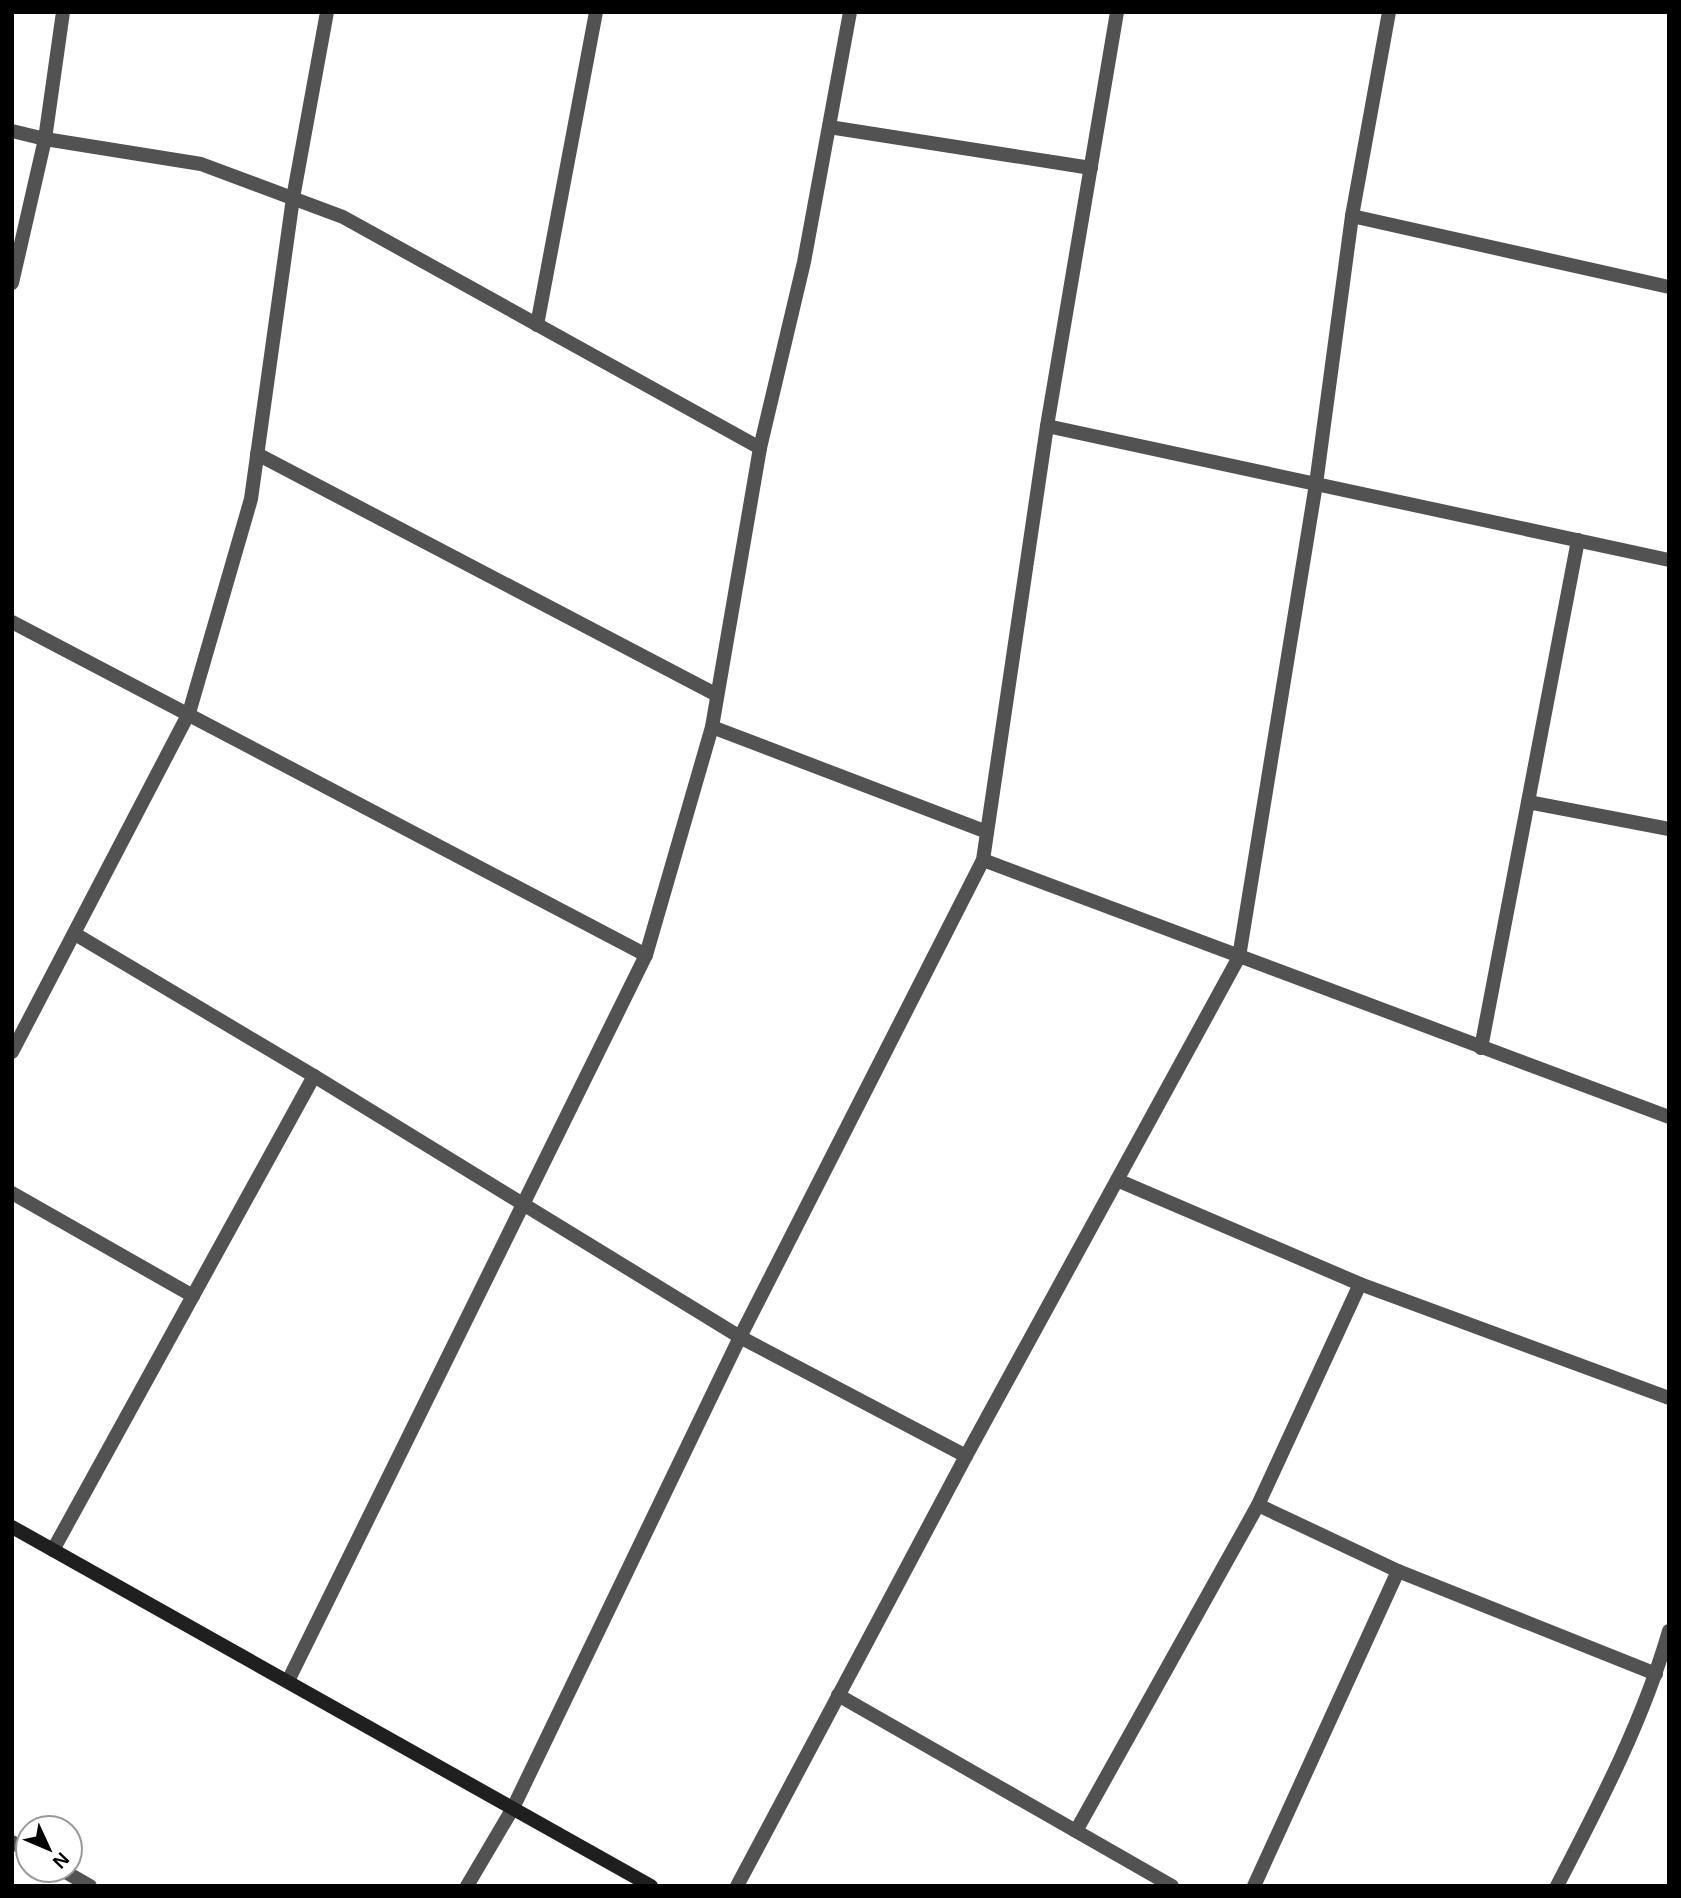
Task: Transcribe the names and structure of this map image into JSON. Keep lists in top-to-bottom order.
{
  "north": "bottom right"
}
